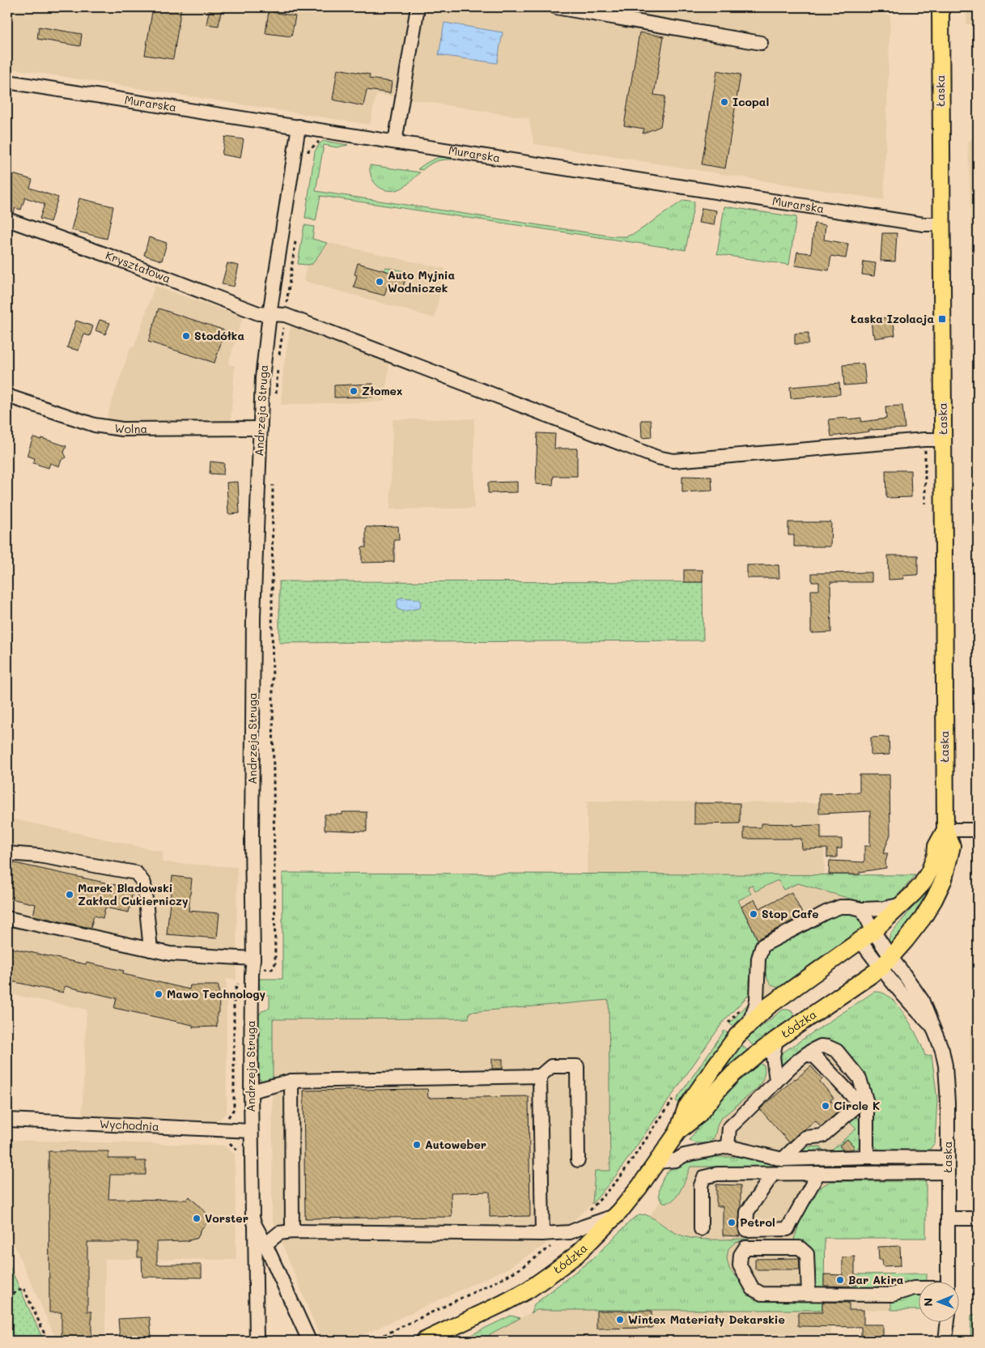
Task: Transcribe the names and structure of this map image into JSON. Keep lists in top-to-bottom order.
{
  "streets": {
    "main road": ["Łaska", "Łódzka"],
    "street": [
      "Murarska",
      "Kryształowa",
      "Andrzeja Struga",
      "Wolna",
      "Wychodnia"
    ]
  },
  "crossings": [
    ["Łaska", "Murarska"],
    ["Łaska", "Kryształowa"],
    ["Łaska", "Łódzka"],
    ["Murarska", "Andrzeja Struga"],
    ["Kryształowa", "Andrzeja Struga"],
    ["Andrzeja Struga", "Wolna"],
    ["Andrzeja Struga", "Wychodnia"]
  ],
  "places": {
    "other": [
      "Icopal",
      "Auto Myjnia Wodniczek",
      "Stodółka",
      "Złomex",
      "Marek Bladowski Zakład Cukierniczy",
      "Stop Cafe",
      "Mawo Technology",
      "Circle K",
      "Autoweber",
      "Vorster",
      "Petrol",
      "Bar Akira",
      "Wintex Materiały Dekarskie"
    ],
    "transit": ["Łaska Izolacja"]
  },
  "north": "left"
}
